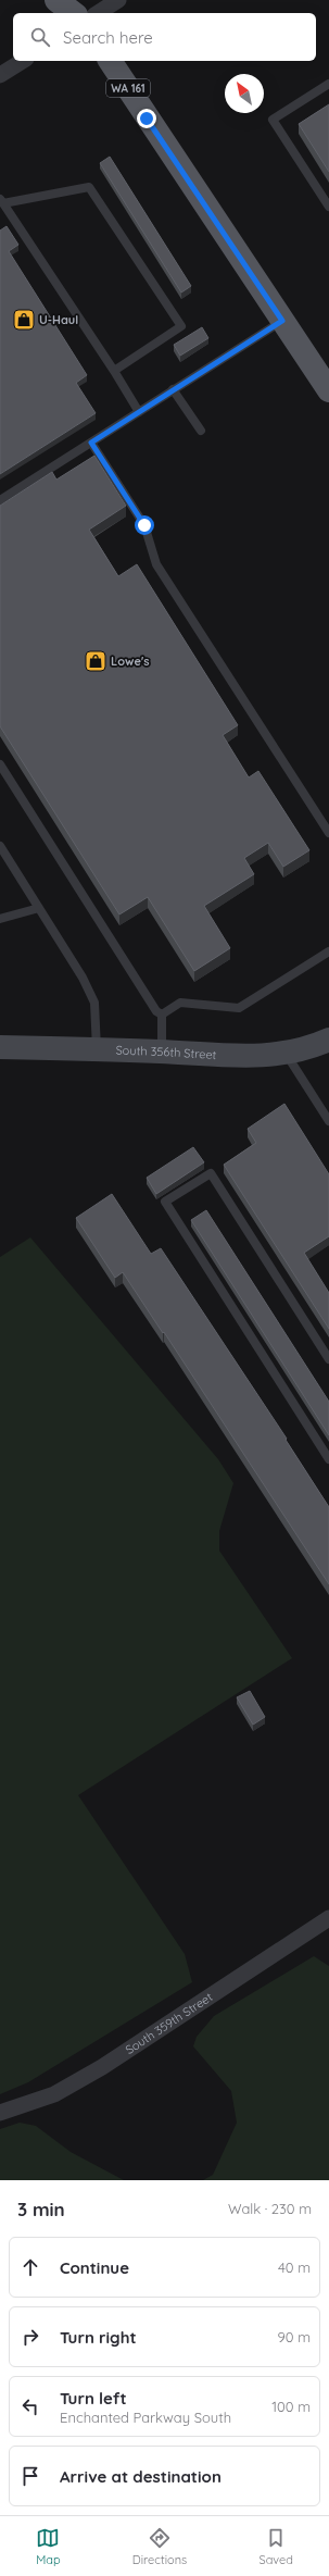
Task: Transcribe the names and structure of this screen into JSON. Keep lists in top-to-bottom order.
{
  "streets": {
    "main road": ["WA 161", "South 356th Street"],
    "street": ["South 359th Street"]
  },
  "places": {
    "shop": ["U-Haul", "Lowe's"]
  },
  "north": "top left",
  "page": {
    "search": "Search here",
    "heading": ["3 min", "Walk · 230 m"],
    "list": [
      ["Continue", "40 m"],
      ["Turn right", "90 m"],
      ["Turn left", "Enchanted Parkway South", "100 m"],
      "Arrive at destination"
    ],
    "nav": ["Map", "Directions", "Saved"]
  }
}
